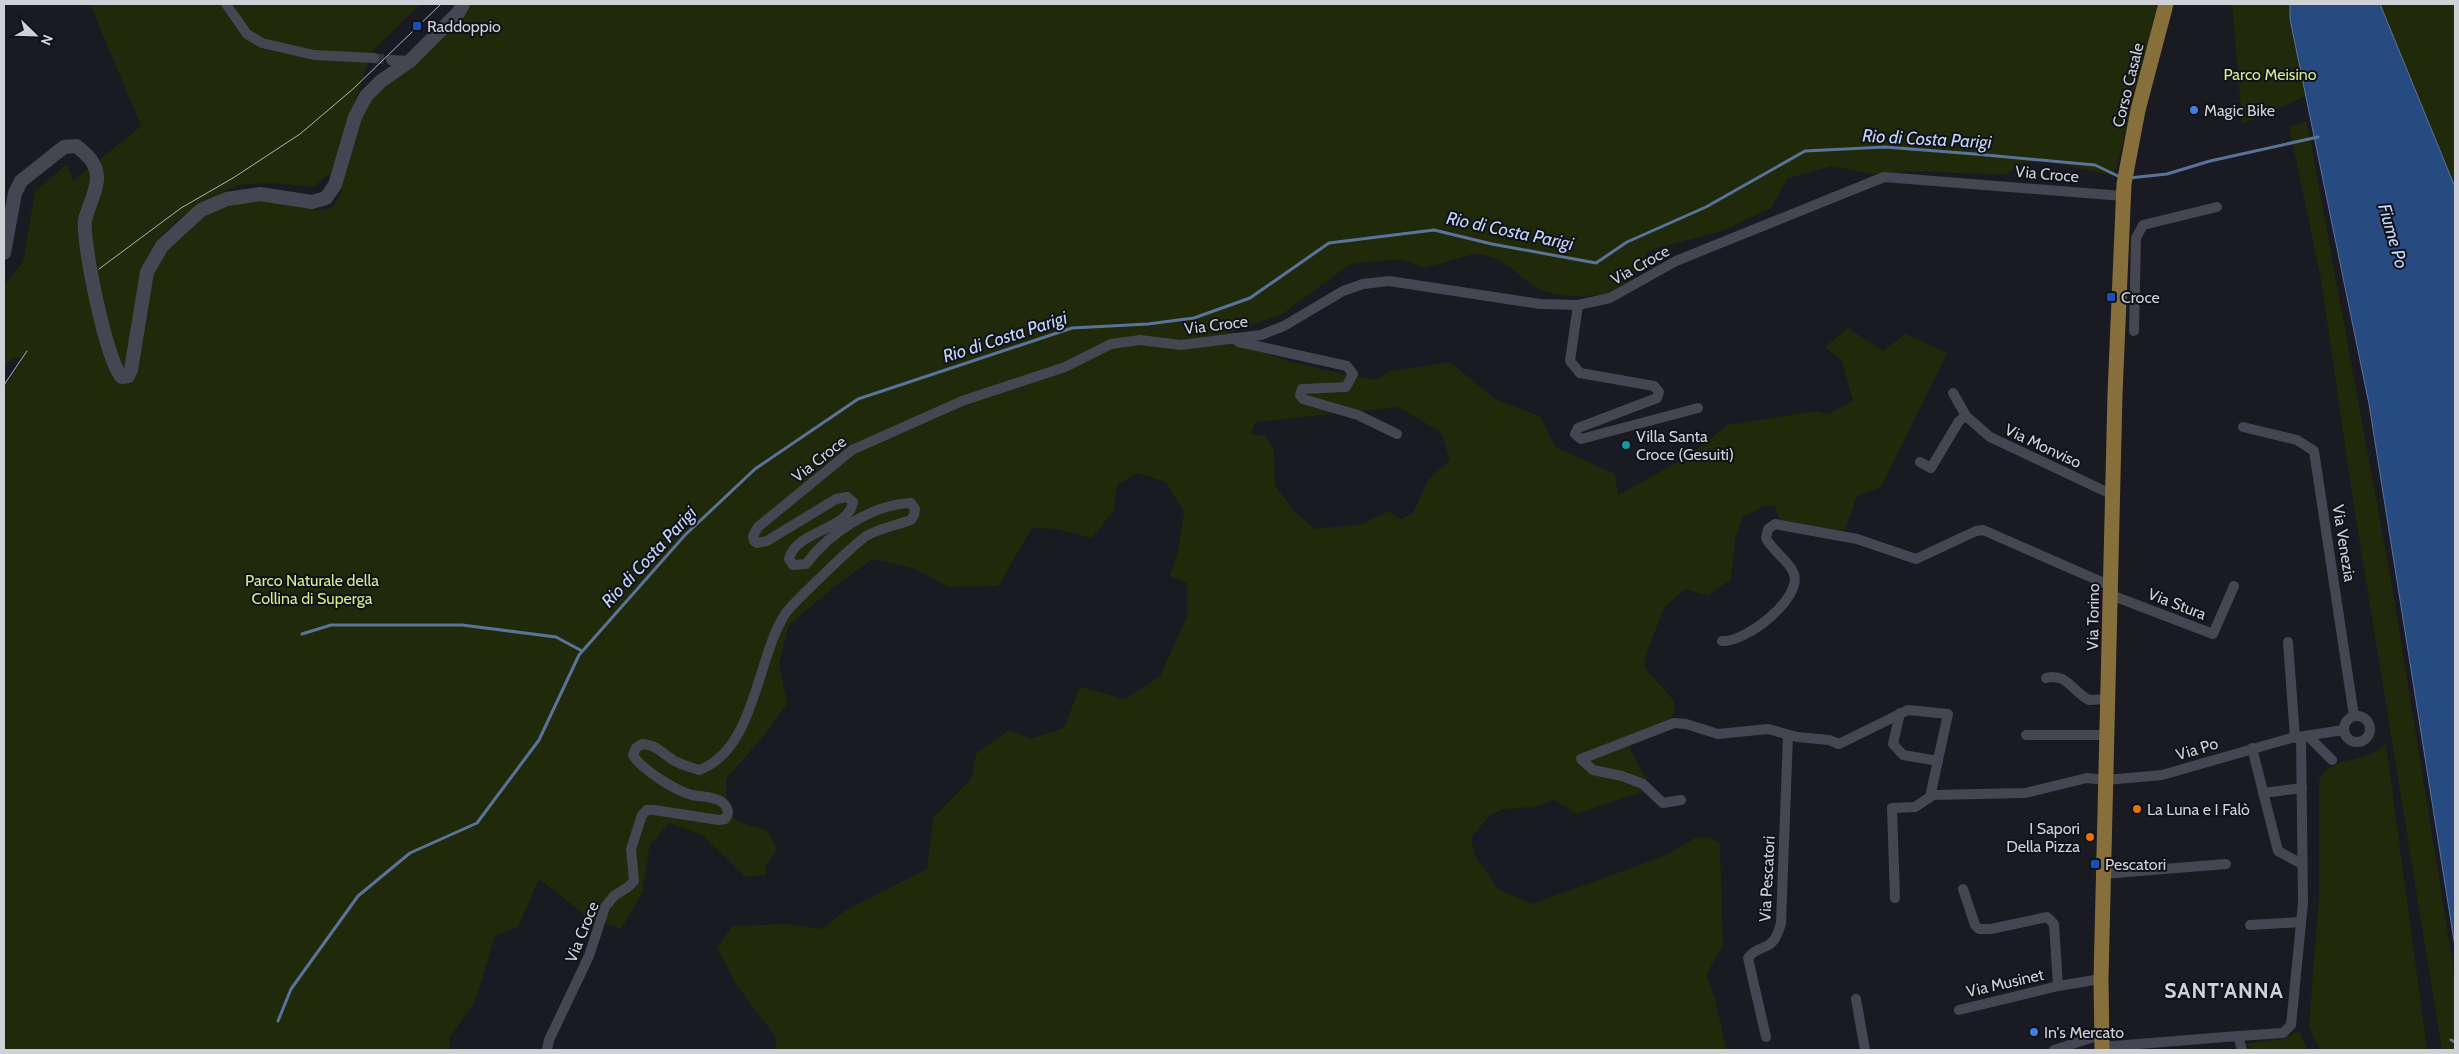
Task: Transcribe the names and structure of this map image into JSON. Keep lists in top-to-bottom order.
{
  "streets": {
    "main road": ["Corso Casale", "Via Torino"],
    "street": [
      "Via Croce",
      "Via Monviso",
      "Via Venezia",
      "Via Stura",
      "Via Po",
      "Via Pescatori",
      "Via Musinet"
    ]
  },
  "crossings": [
    ["Corso Casale", "Via Croce"],
    ["Corso Casale", "Via Torino"],
    ["Via Croce", "Via Torino"],
    ["Via Monviso", "Via Torino"],
    ["Via Venezia", "Via Po"],
    ["Via Stura", "Via Torino"],
    ["Via Torino", "Via Po"],
    ["Via Torino", "Via Musinet"]
  ],
  "districts": ["SANT'ANNA"],
  "water": ["Rio di Costa Parigi", "Fiume Po"],
  "parks": ["Parco Meisino", "Parco Naturale della Collina di Superga"],
  "places": {
    "transit": ["Raddoppio", "Croce", "Pescatori"],
    "other": [
      "Magic Bike",
      "Villa Santa Croce (Gesuiti)",
      "La Luna e I Falò",
      "I Sapori Della Pizza",
      "In's Mercato"
    ]
  },
  "north": "bottom right"
}
